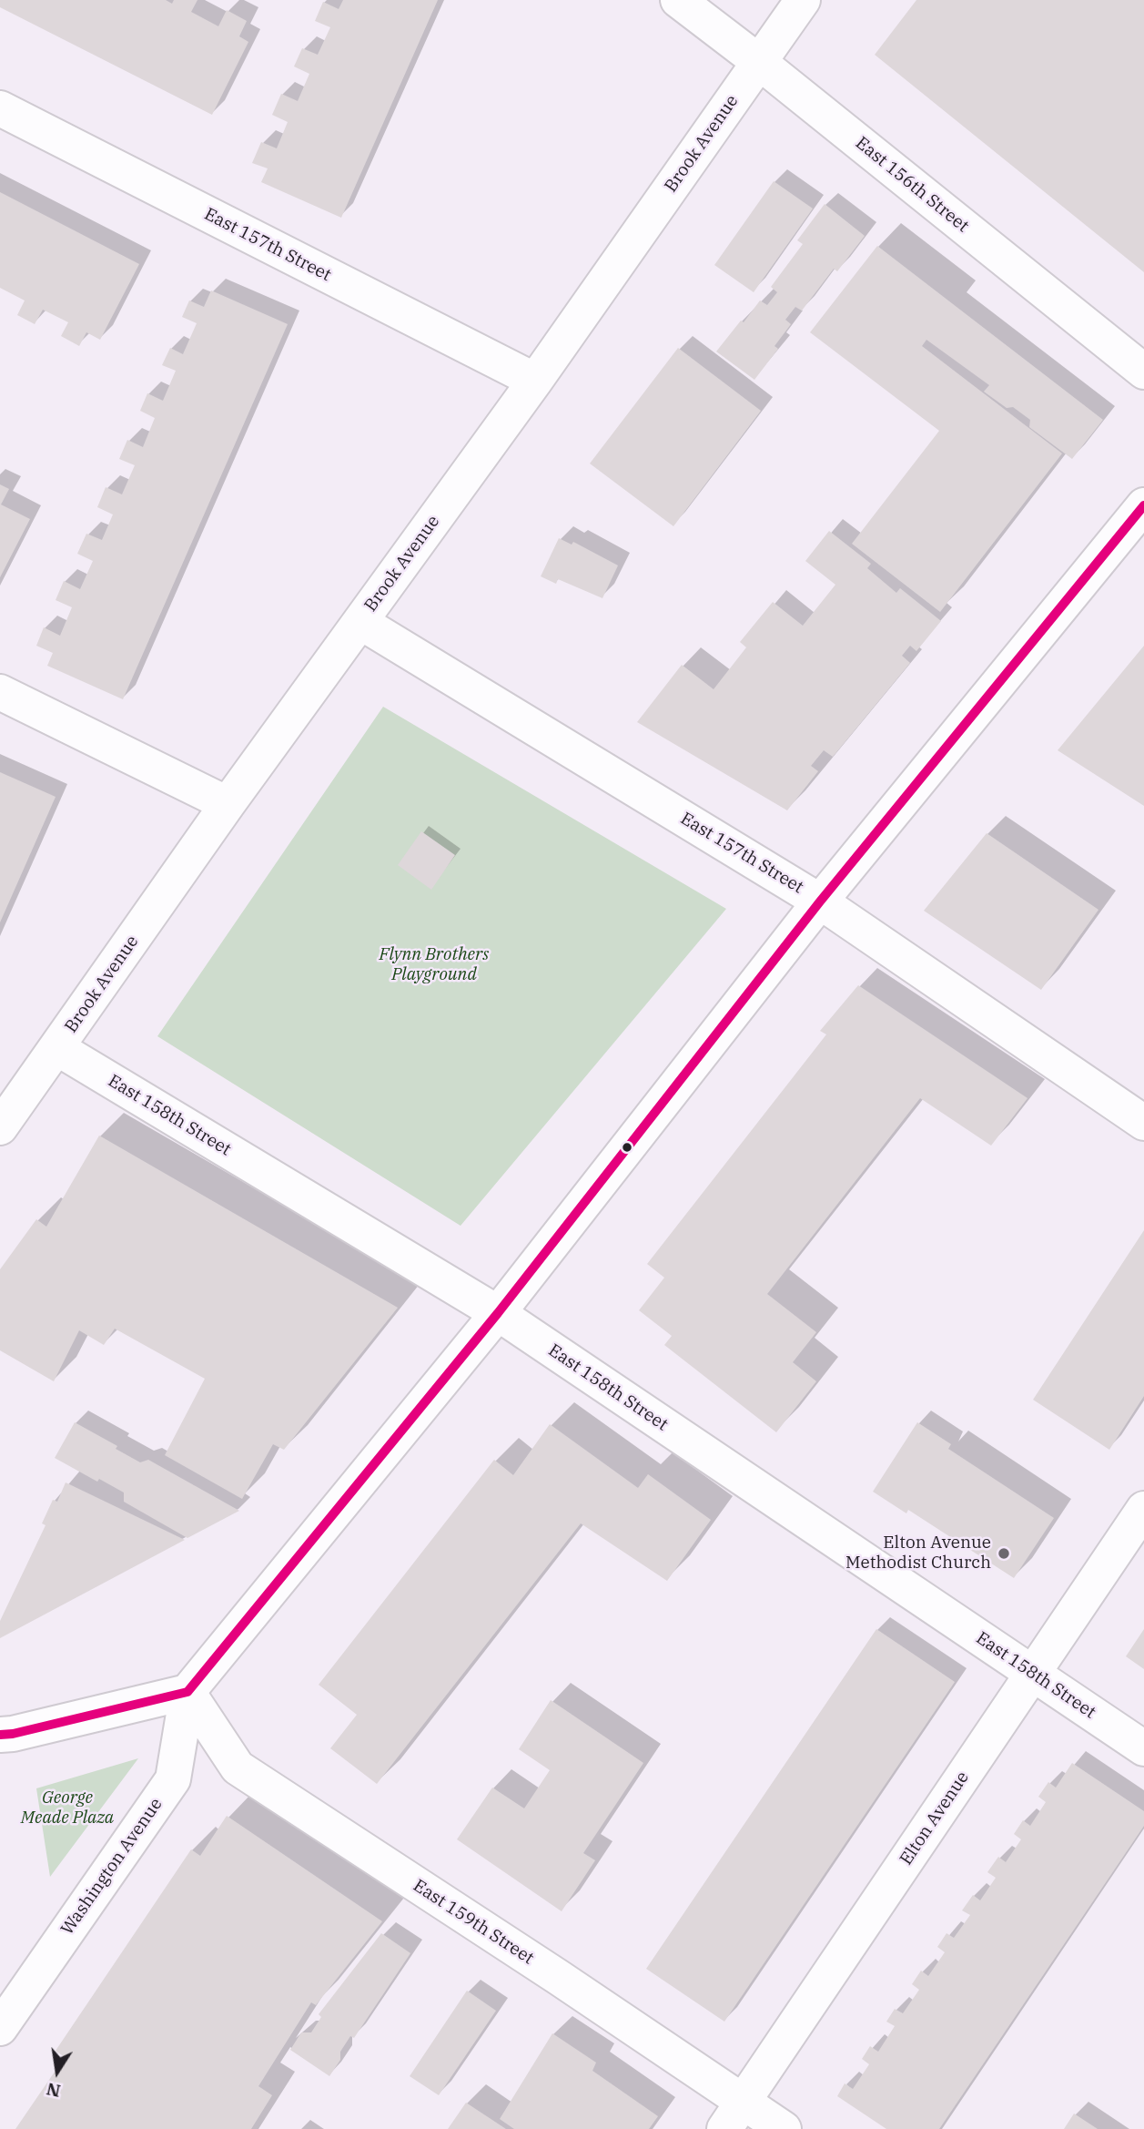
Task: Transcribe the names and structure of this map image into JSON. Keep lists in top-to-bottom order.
{
  "streets": {
    "street": [
      "Brook Avenue",
      "East 156th Street",
      "East 157th Street",
      "East 158th Street",
      "Elton Avenue",
      "Washington Avenue",
      "East 159th Street"
    ]
  },
  "crossings": [
    ["Brook Avenue", "East 156th Street"],
    ["Brook Avenue", "East 157th Street"],
    ["Brook Avenue", "East 158th Street"],
    ["East 158th Street", "Elton Avenue"],
    ["Elton Avenue", "East 159th Street"],
    ["Washington Avenue", "East 159th Street"]
  ],
  "parks": ["Flynn Brothers Playground", "George Meade Plaza"],
  "places": ["Elton Avenue Methodist Church"],
  "north": "bottom"
}
